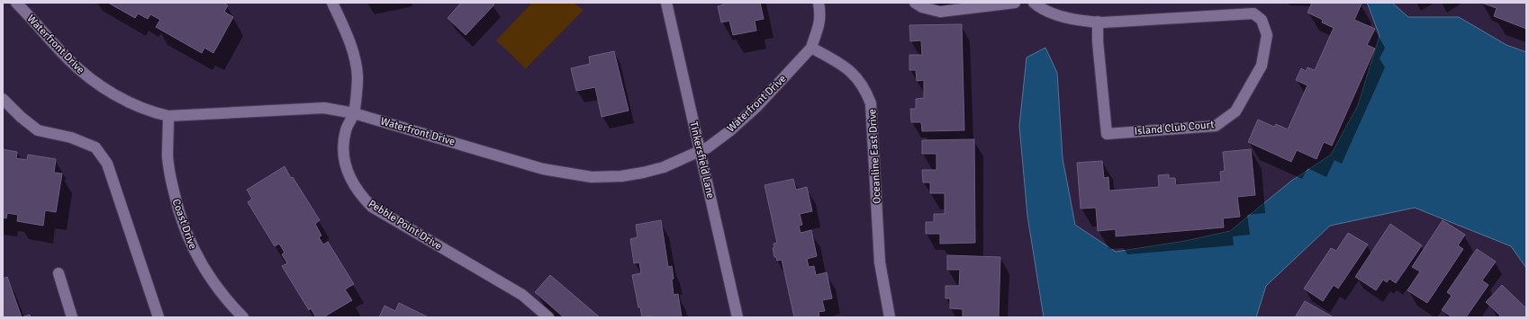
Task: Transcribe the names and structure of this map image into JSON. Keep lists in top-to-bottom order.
{
  "streets": {
    "street": [
      "Waterfront Drive",
      "Island Club Court",
      "Oceanline East Drive",
      "Tinkersfield Lane",
      "Coast Drive",
      "Pebble Point Drive"
    ]
  },
  "crossings": [
    ["Waterfront Drive", "Oceanline East Drive"],
    ["Waterfront Drive", "Tinkersfield Lane"],
    ["Waterfront Drive", "Coast Drive"],
    ["Waterfront Drive", "Pebble Point Drive"]
  ]
}
